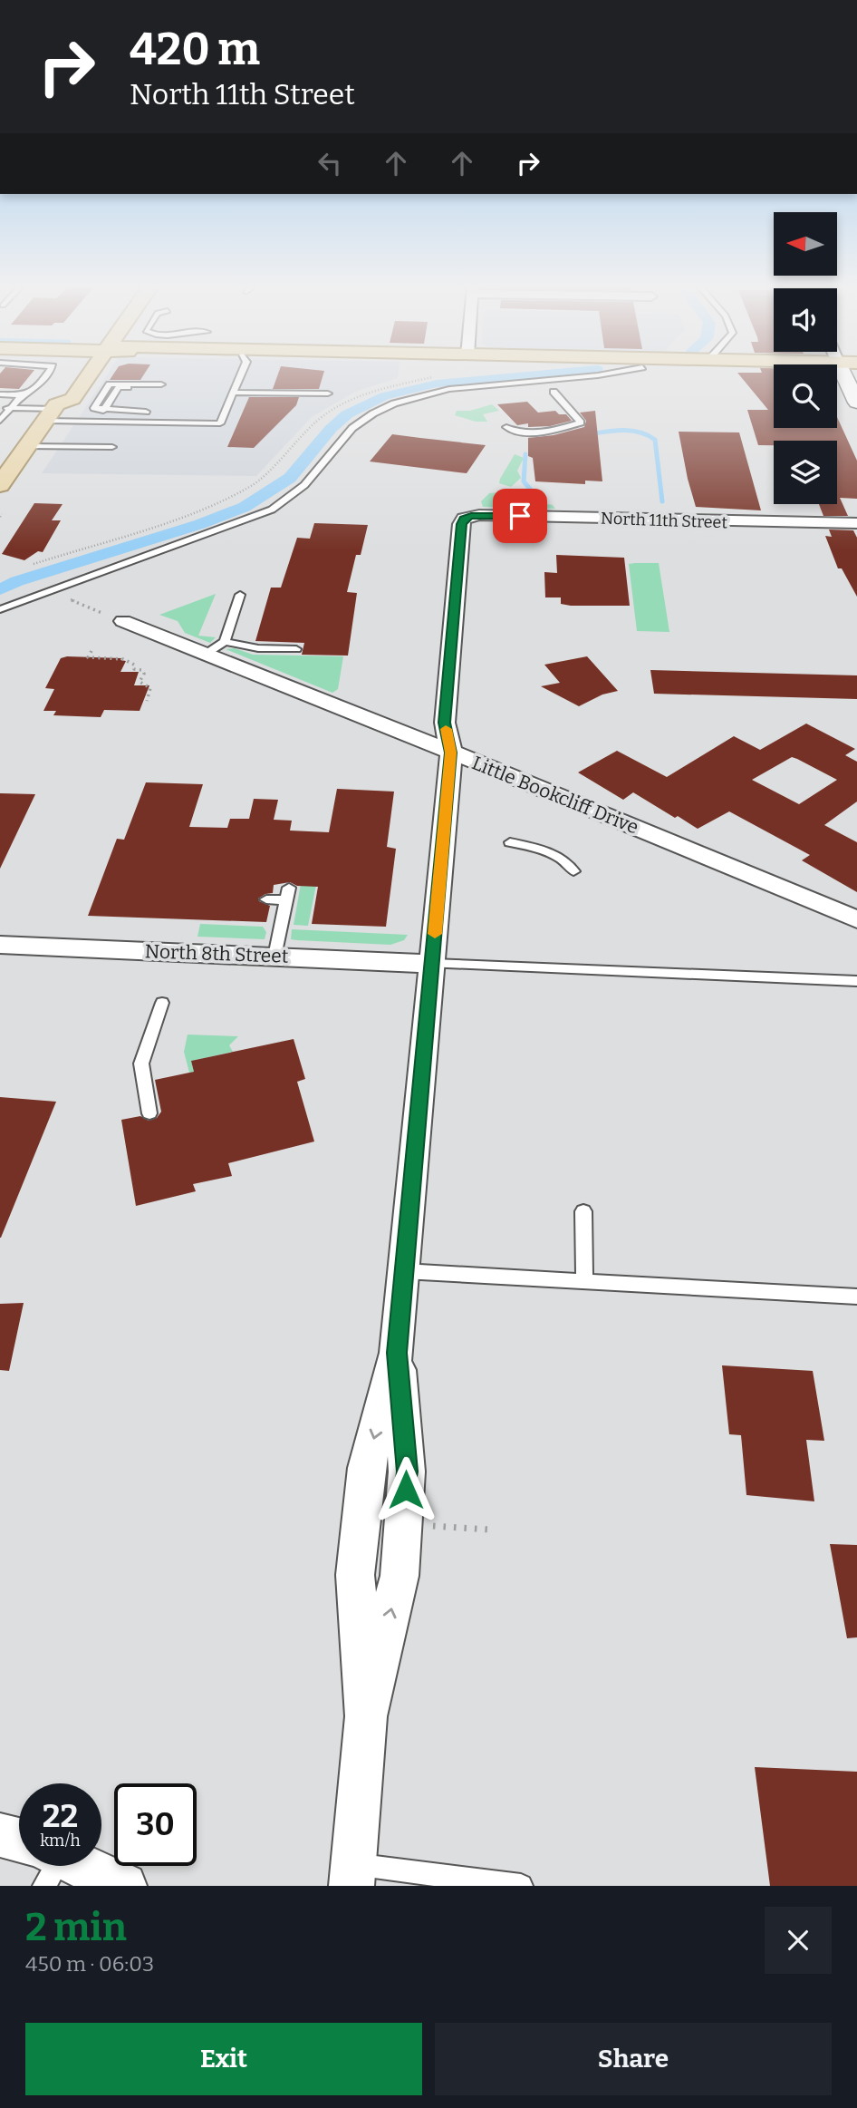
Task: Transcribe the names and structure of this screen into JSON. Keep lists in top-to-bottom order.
{
  "streets": {
    "street": ["North 11th Street", "Little Bookcliff Drive", "North 8th Street"]
  },
  "crossings": [
    ["North 11th Street", "Little Bookcliff Drive"]
  ],
  "north": "left",
  "page": {
    "turn": ["420 m", "North 11th Street"],
    "speed": "22 km/h",
    "limit": "30",
    "heading": ["2 min", "450 m · 06:03"],
    "buttons": ["Exit", "Share"]
  }
}
